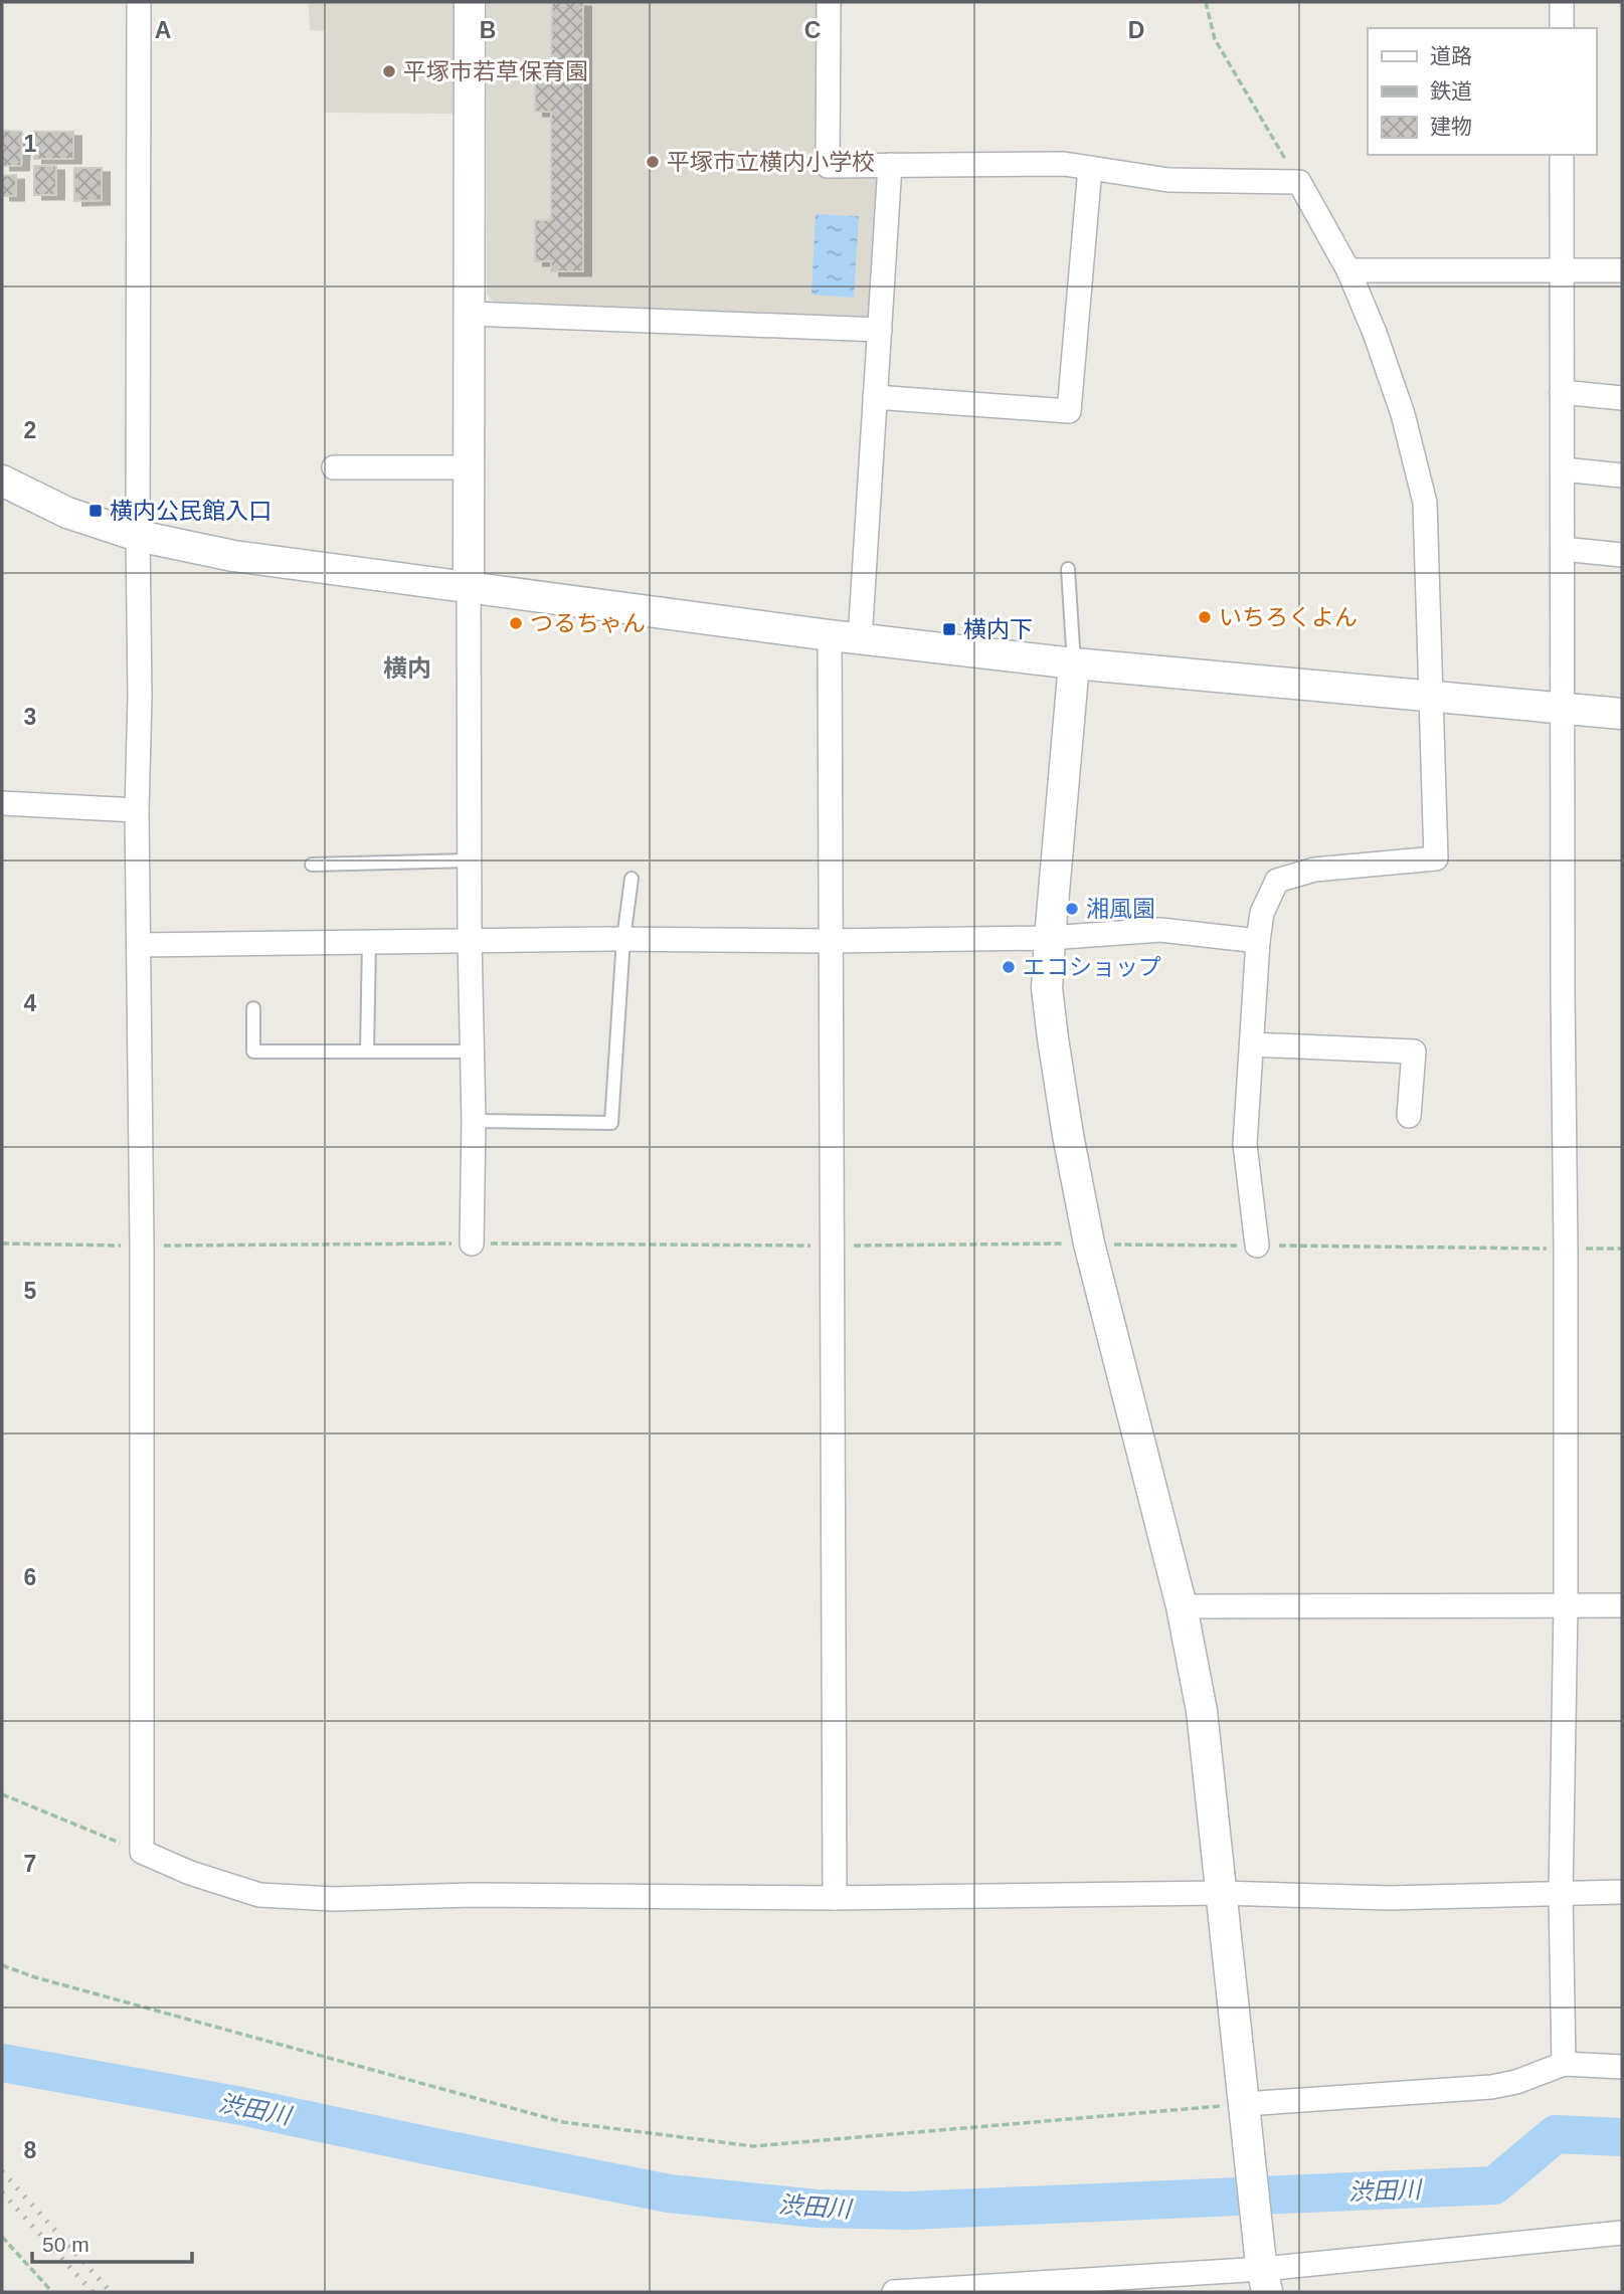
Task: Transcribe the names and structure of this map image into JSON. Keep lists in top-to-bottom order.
{
  "districts": ["横内"],
  "water": ["渋田川"],
  "places": {
    "other": [
      "平塚市若草保育園",
      "平塚市立横内小学校",
      "いちろくよん",
      "つるちゃん",
      "湘風園",
      "エコショップ"
    ],
    "transit": ["横内公民館入口", "横内下"]
  },
  "legend": ["道路", "鉄道", "建物"],
  "scale_bar": "50 m",
  "grid": {
    "columns": [
      "A",
      "B",
      "C",
      "D"
    ],
    "rows": [
      "1",
      "2",
      "3",
      "4",
      "5",
      "6",
      "7",
      "8"
    ]
  }
}
